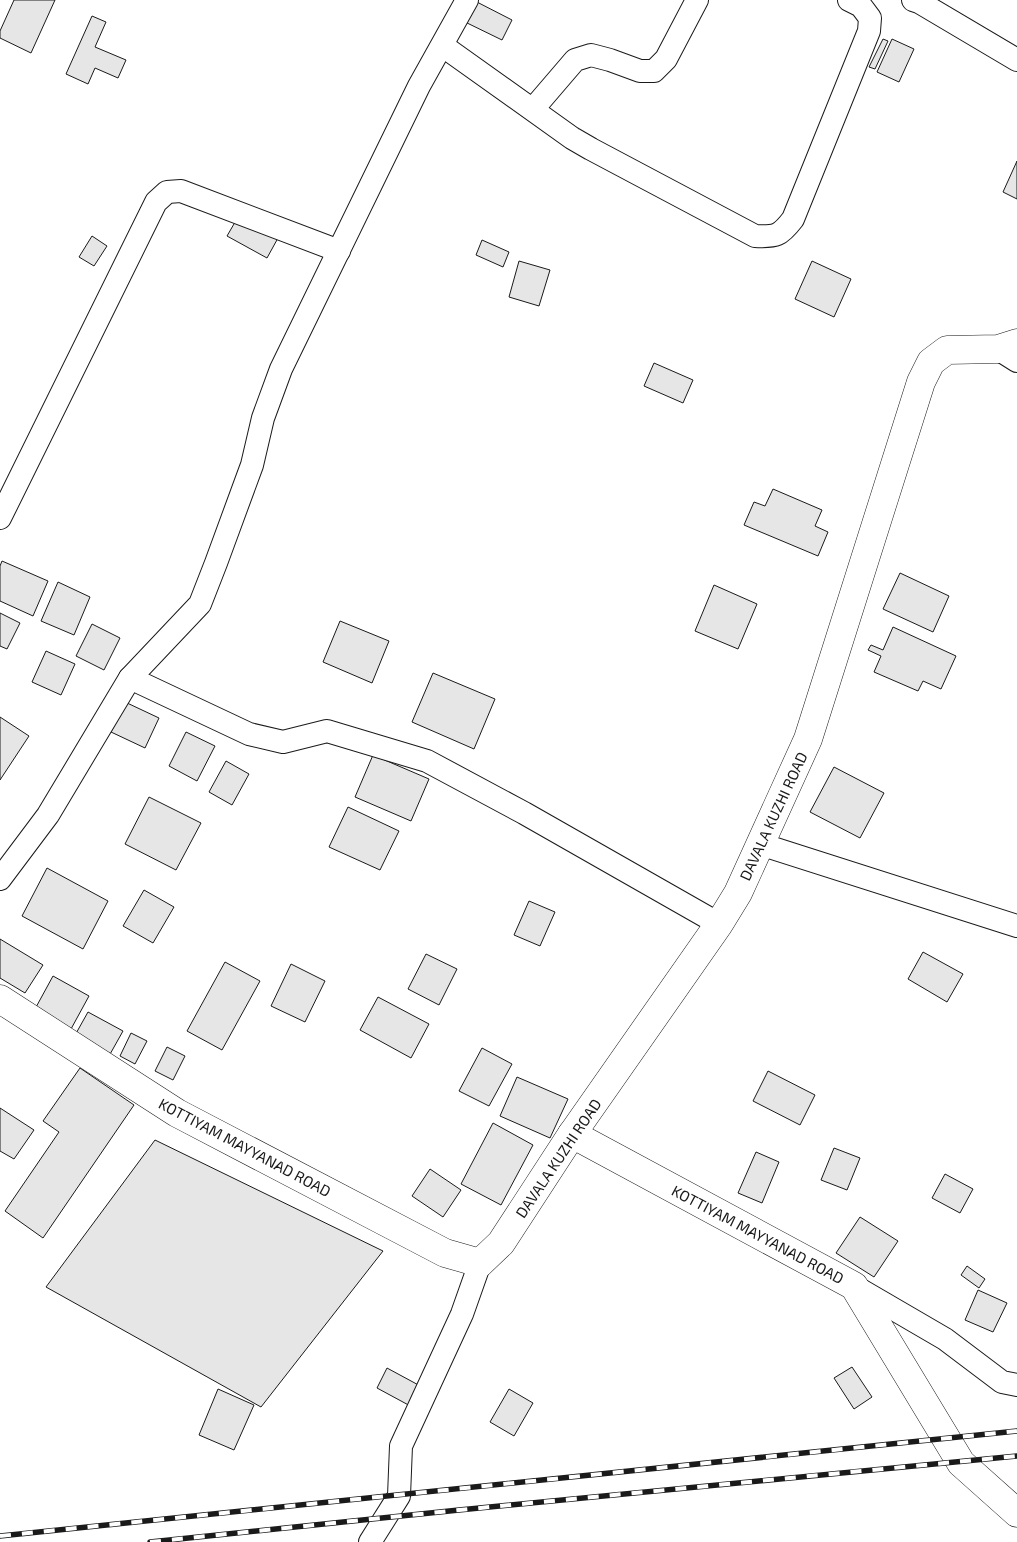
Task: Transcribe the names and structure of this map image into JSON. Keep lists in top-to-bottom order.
{
  "streets": {
    "street": ["DAVALA KUZHI ROAD", "KOTTIYAM MAYYANAD ROAD"]
  },
  "crossings": [
    ["DAVALA KUZHI ROAD", "KOTTIYAM MAYYANAD ROAD"]
  ]
}
